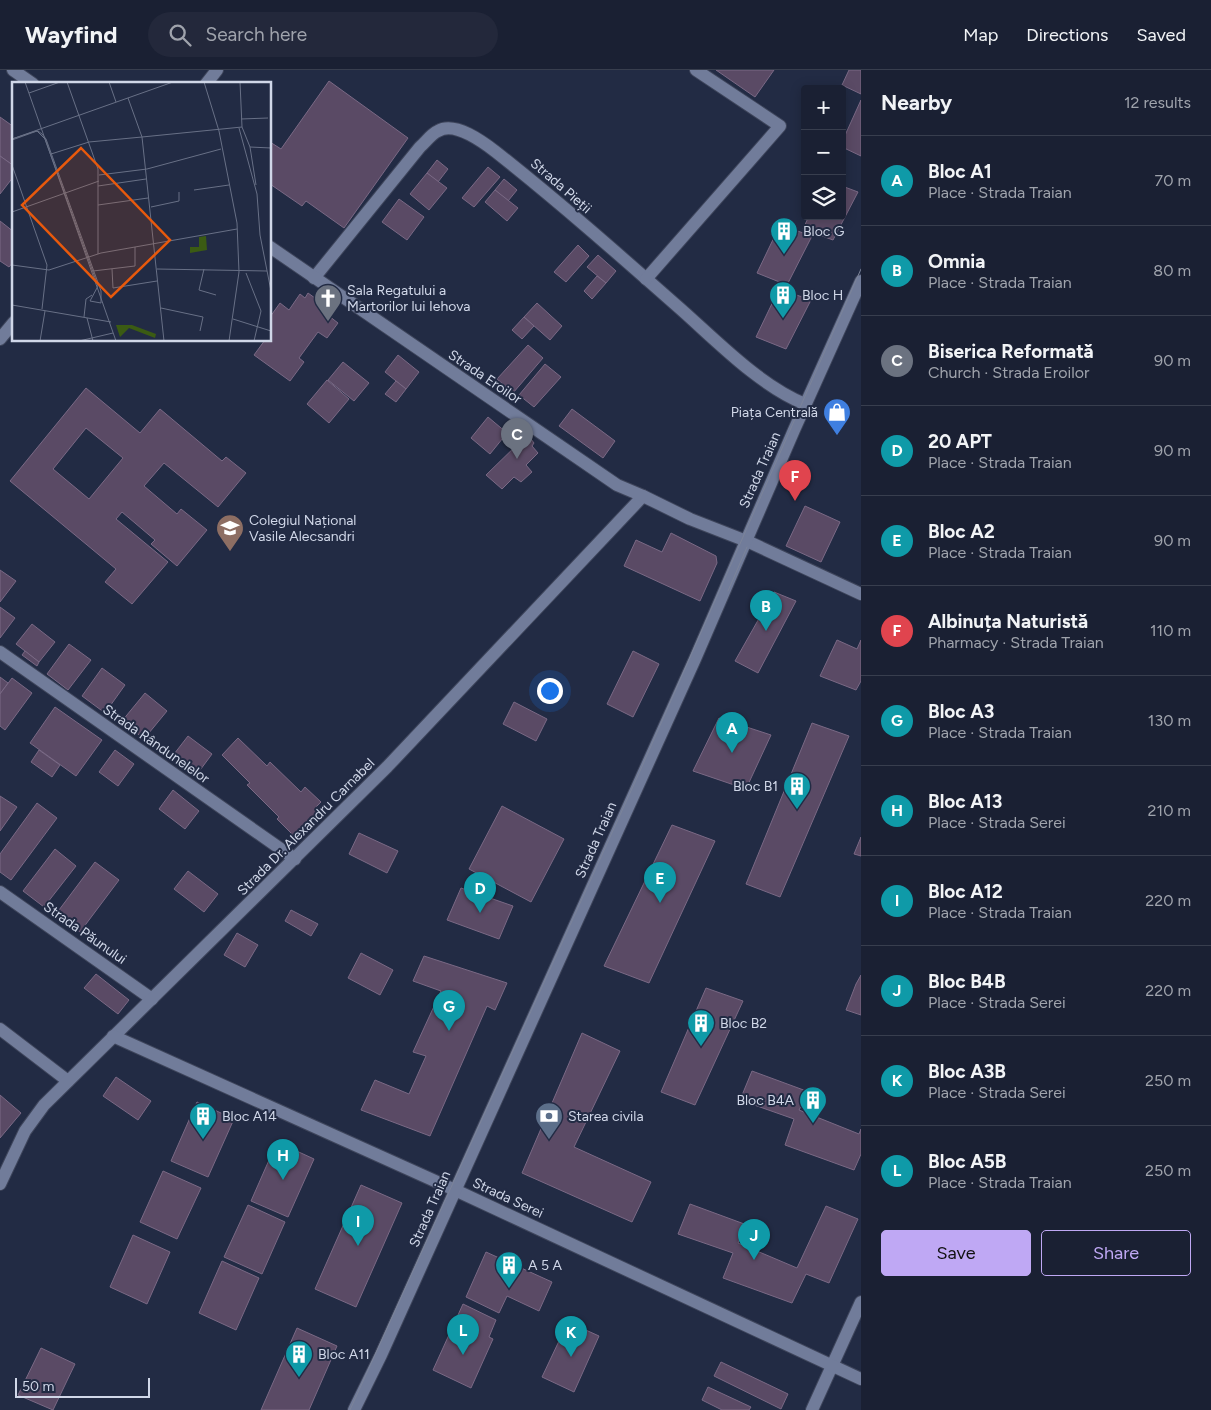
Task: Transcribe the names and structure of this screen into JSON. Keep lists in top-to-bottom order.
{
  "streets": {
    "street": [
      "Strada Pieții",
      "Strada Eroilor",
      "Strada Traian",
      "Strada Rândunelelor",
      "Strada Dr. Alexandru Carnabel",
      "Strada Păunului",
      "Strada Serei"
    ]
  },
  "crossings": [
    ["Strada Pieții", "Strada Eroilor"],
    ["Strada Pieții", "Strada Traian"],
    ["Strada Eroilor", "Strada Traian"],
    ["Strada Eroilor", "Strada Dr. Alexandru Carnabel"],
    ["Strada Traian", "Strada Serei"],
    ["Strada Rândunelelor", "Strada Dr. Alexandru Carnabel"],
    ["Strada Dr. Alexandru Carnabel", "Strada Păunului"],
    ["Strada Dr. Alexandru Carnabel", "Strada Serei"]
  ],
  "places": {
    "building": [
      "Bloc G",
      "Bloc H",
      "Bloc B1",
      "Bloc B2",
      "Bloc B4A",
      "Bloc A14",
      "A 5 A",
      "Bloc A11"
    ],
    "church": ["Sala Regatului a Martorilor lui Iehova"],
    "shop": ["Piața Centrală"],
    "school or university": ["Colegiul Național Vasile Alecsandri"],
    "bank": ["Starea civila"]
  },
  "scale_bar": "50 m",
  "page": {
    "header": "Wayfind",
    "search": "Search here",
    "nav": ["Map", "Directions", "Saved"],
    "heading": ["Nearby", "12 results"],
    "map_buttons": ["+", "−"],
    "list": [
      {
        "mark": "A",
        "name": "Bloc A1",
        "note": "Place · Strada Traian",
        "value": "70 m"
      },
      {
        "mark": "B",
        "name": "Omnia",
        "note": "Place · Strada Traian",
        "value": "80 m"
      },
      {
        "mark": "C",
        "name": "Biserica Reformată",
        "note": "Church · Strada Eroilor",
        "value": "90 m"
      },
      {
        "mark": "D",
        "name": "20 APT",
        "note": "Place · Strada Traian",
        "value": "90 m"
      },
      {
        "mark": "E",
        "name": "Bloc A2",
        "note": "Place · Strada Traian",
        "value": "90 m"
      },
      {
        "mark": "F",
        "name": "Albinuța Naturistă",
        "note": "Pharmacy · Strada Traian",
        "value": "110 m"
      },
      {
        "mark": "G",
        "name": "Bloc A3",
        "note": "Place · Strada Traian",
        "value": "130 m"
      },
      {
        "mark": "H",
        "name": "Bloc A13",
        "note": "Place · Strada Serei",
        "value": "210 m"
      },
      {
        "mark": "I",
        "name": "Bloc A12",
        "note": "Place · Strada Traian",
        "value": "220 m"
      },
      {
        "mark": "J",
        "name": "Bloc B4B",
        "note": "Place · Strada Serei",
        "value": "220 m"
      },
      {
        "mark": "K",
        "name": "Bloc A3B",
        "note": "Place · Strada Serei",
        "value": "250 m"
      },
      {
        "mark": "L",
        "name": "Bloc A5B",
        "note": "Place · Strada Traian",
        "value": "250 m"
      }
    ],
    "pins": [
      "C",
      "F",
      "B",
      "A",
      "E",
      "D",
      "G",
      "H",
      "I",
      "J",
      "L",
      "K"
    ],
    "buttons": ["Save", "Share"],
    "scale": "50 m"
  }
}
